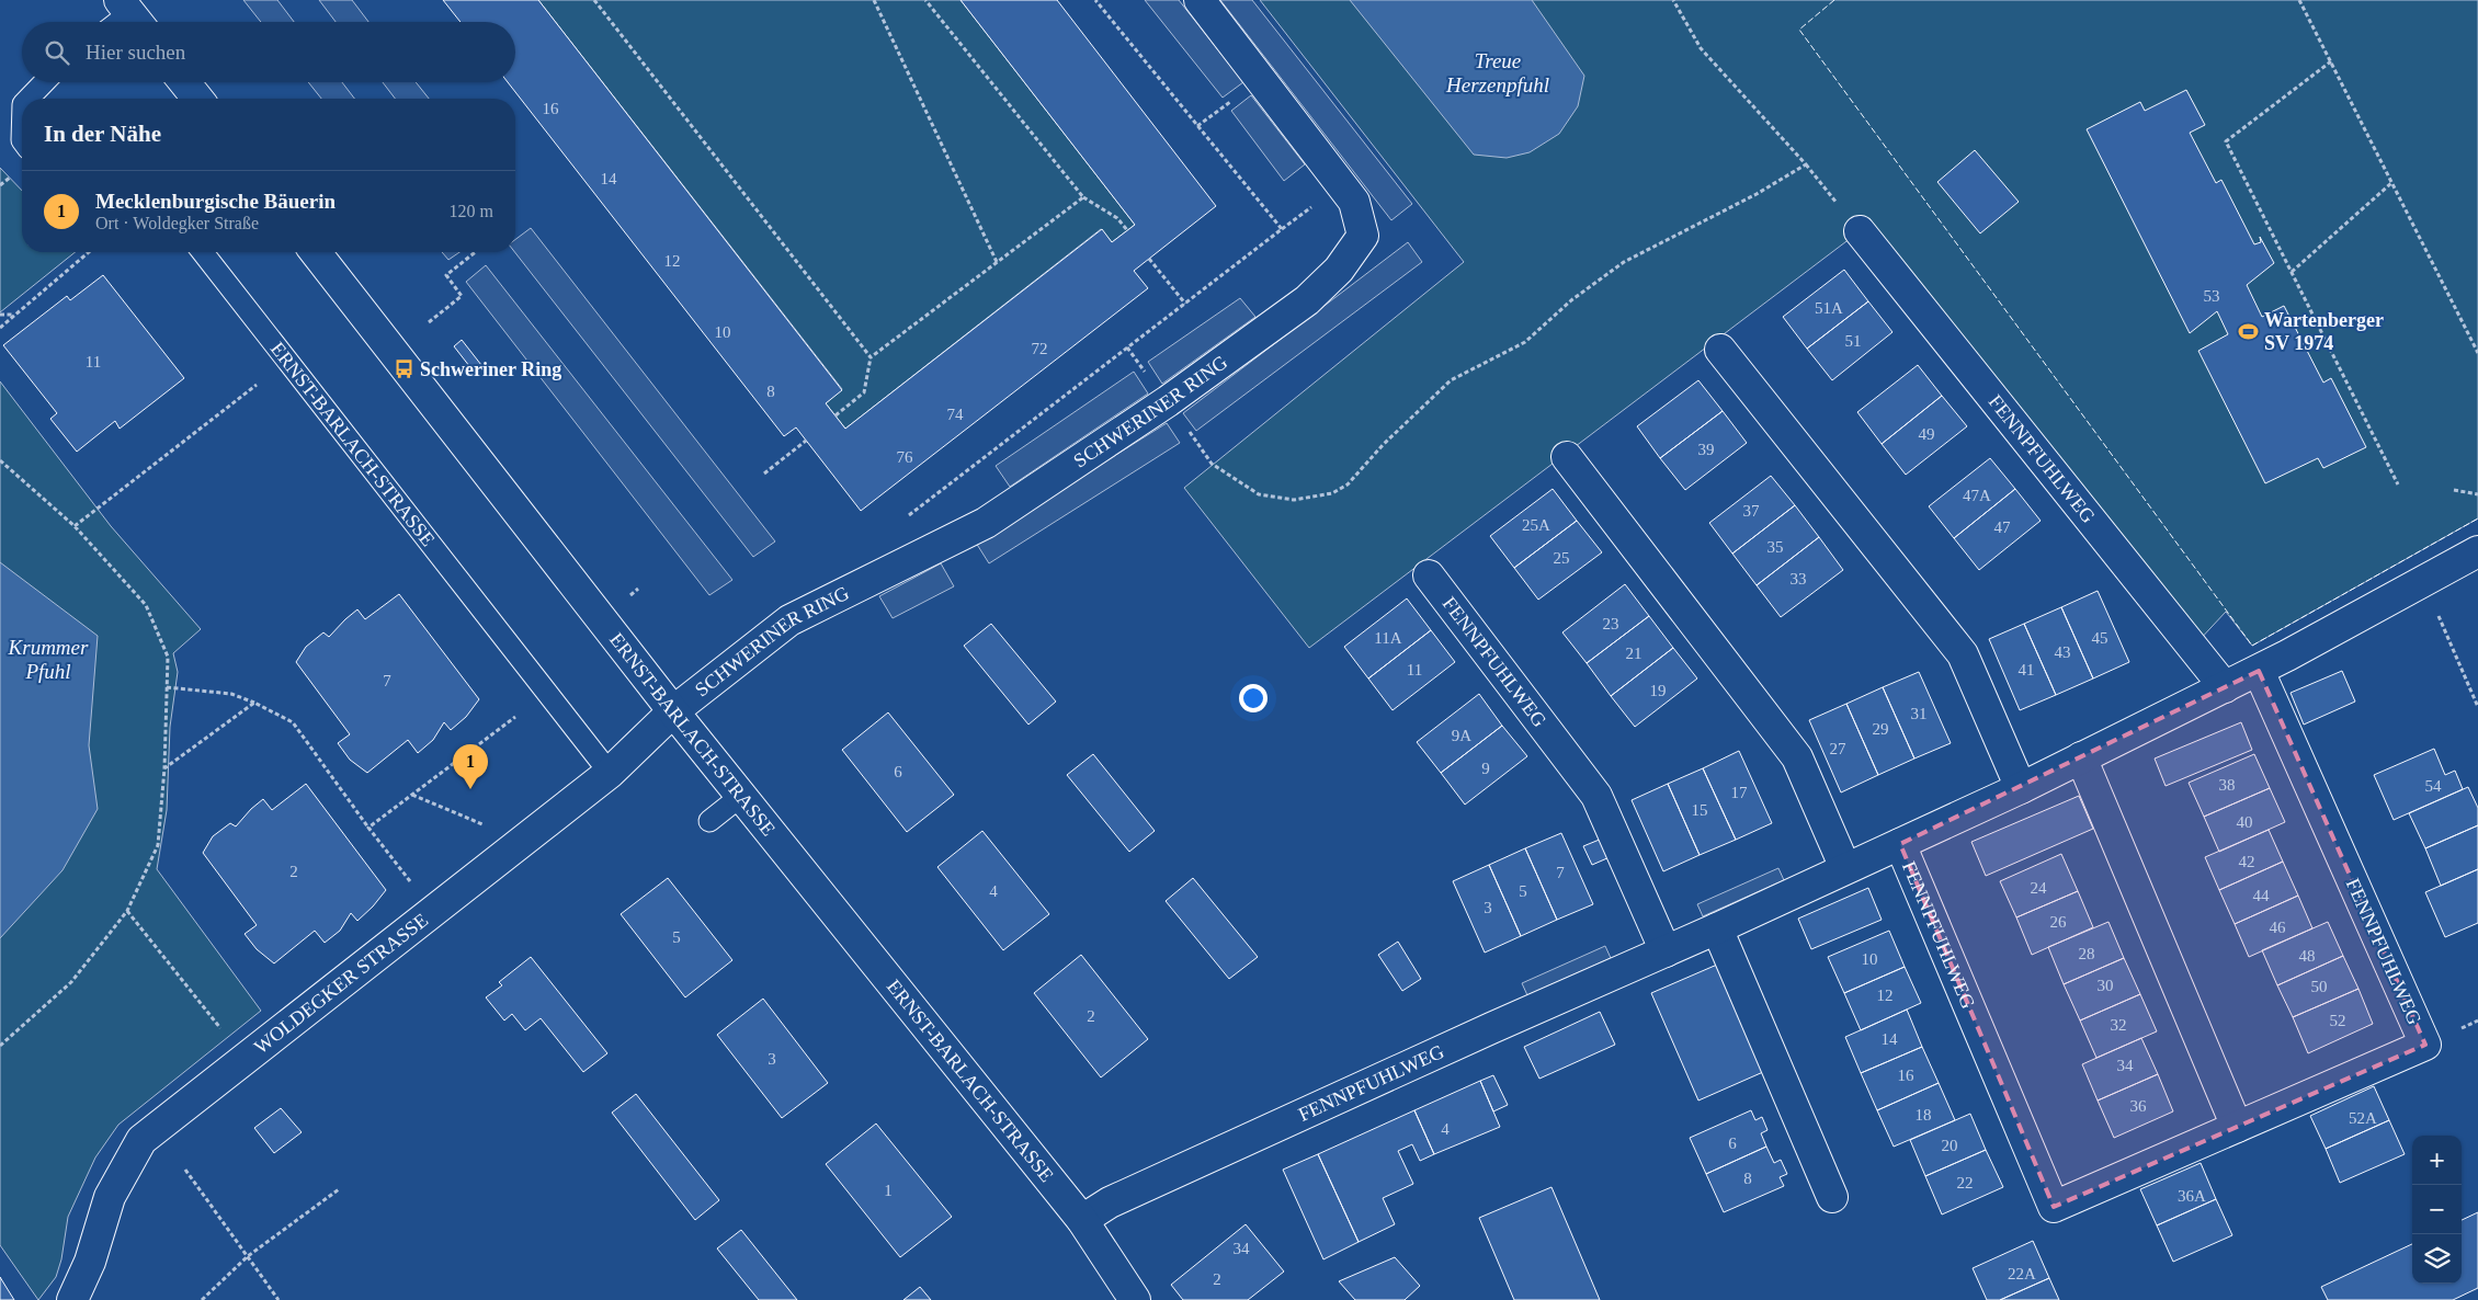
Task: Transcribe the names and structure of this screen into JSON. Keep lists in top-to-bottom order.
{
  "streets": {
    "street": [
      "SCHWERINER RING",
      "ERNST-BARLACH-STRASSE",
      "FENNPFUHLWEG",
      "WOLDEGKER STRASSE"
    ]
  },
  "crossings": [
    ["SCHWERINER RING", "ERNST-BARLACH-STRASSE"],
    ["SCHWERINER RING", "WOLDEGKER STRASSE"],
    ["ERNST-BARLACH-STRASSE", "FENNPFUHLWEG"],
    ["ERNST-BARLACH-STRASSE", "WOLDEGKER STRASSE"]
  ],
  "water": ["Treue Herzenpfuhl", "Krummer Pfuhl"],
  "places": {
    "sports": ["Wartenberger SV 1974"],
    "bus stop": ["Schweriner Ring"]
  },
  "house_numbers": [
    "16",
    "14",
    "12",
    "53",
    "51A",
    "10",
    "51",
    "72",
    "11",
    "8",
    "74",
    "49",
    "39",
    "76",
    "47A",
    "37",
    "25A",
    "47",
    "35",
    "25",
    "33",
    "23",
    "11A",
    "45",
    "43",
    "21",
    "11",
    "41",
    "7",
    "19",
    "31",
    "29",
    "9A",
    "27",
    "9",
    "6",
    "38",
    "54",
    "17",
    "15",
    "40",
    "42",
    "2",
    "7",
    "24",
    "4",
    "5",
    "44",
    "3",
    "26",
    "46",
    "5",
    "28",
    "48",
    "10",
    "30",
    "50",
    "12",
    "2",
    "52",
    "32",
    "14",
    "3",
    "34",
    "16",
    "36",
    "18",
    "52A",
    "4",
    "6",
    "20",
    "8",
    "22",
    "1",
    "36A",
    "34",
    "22A",
    "2"
  ],
  "page": {
    "search": "Hier suchen",
    "heading": "In der Nähe",
    "list": [
      {
        "mark": "1",
        "name": "Mecklenburgische Bäuerin",
        "note": "Ort · Woldegker Straße",
        "value": "120 m"
      }
    ],
    "pins": "1",
    "map_buttons": ["+", "−"]
  }
}
